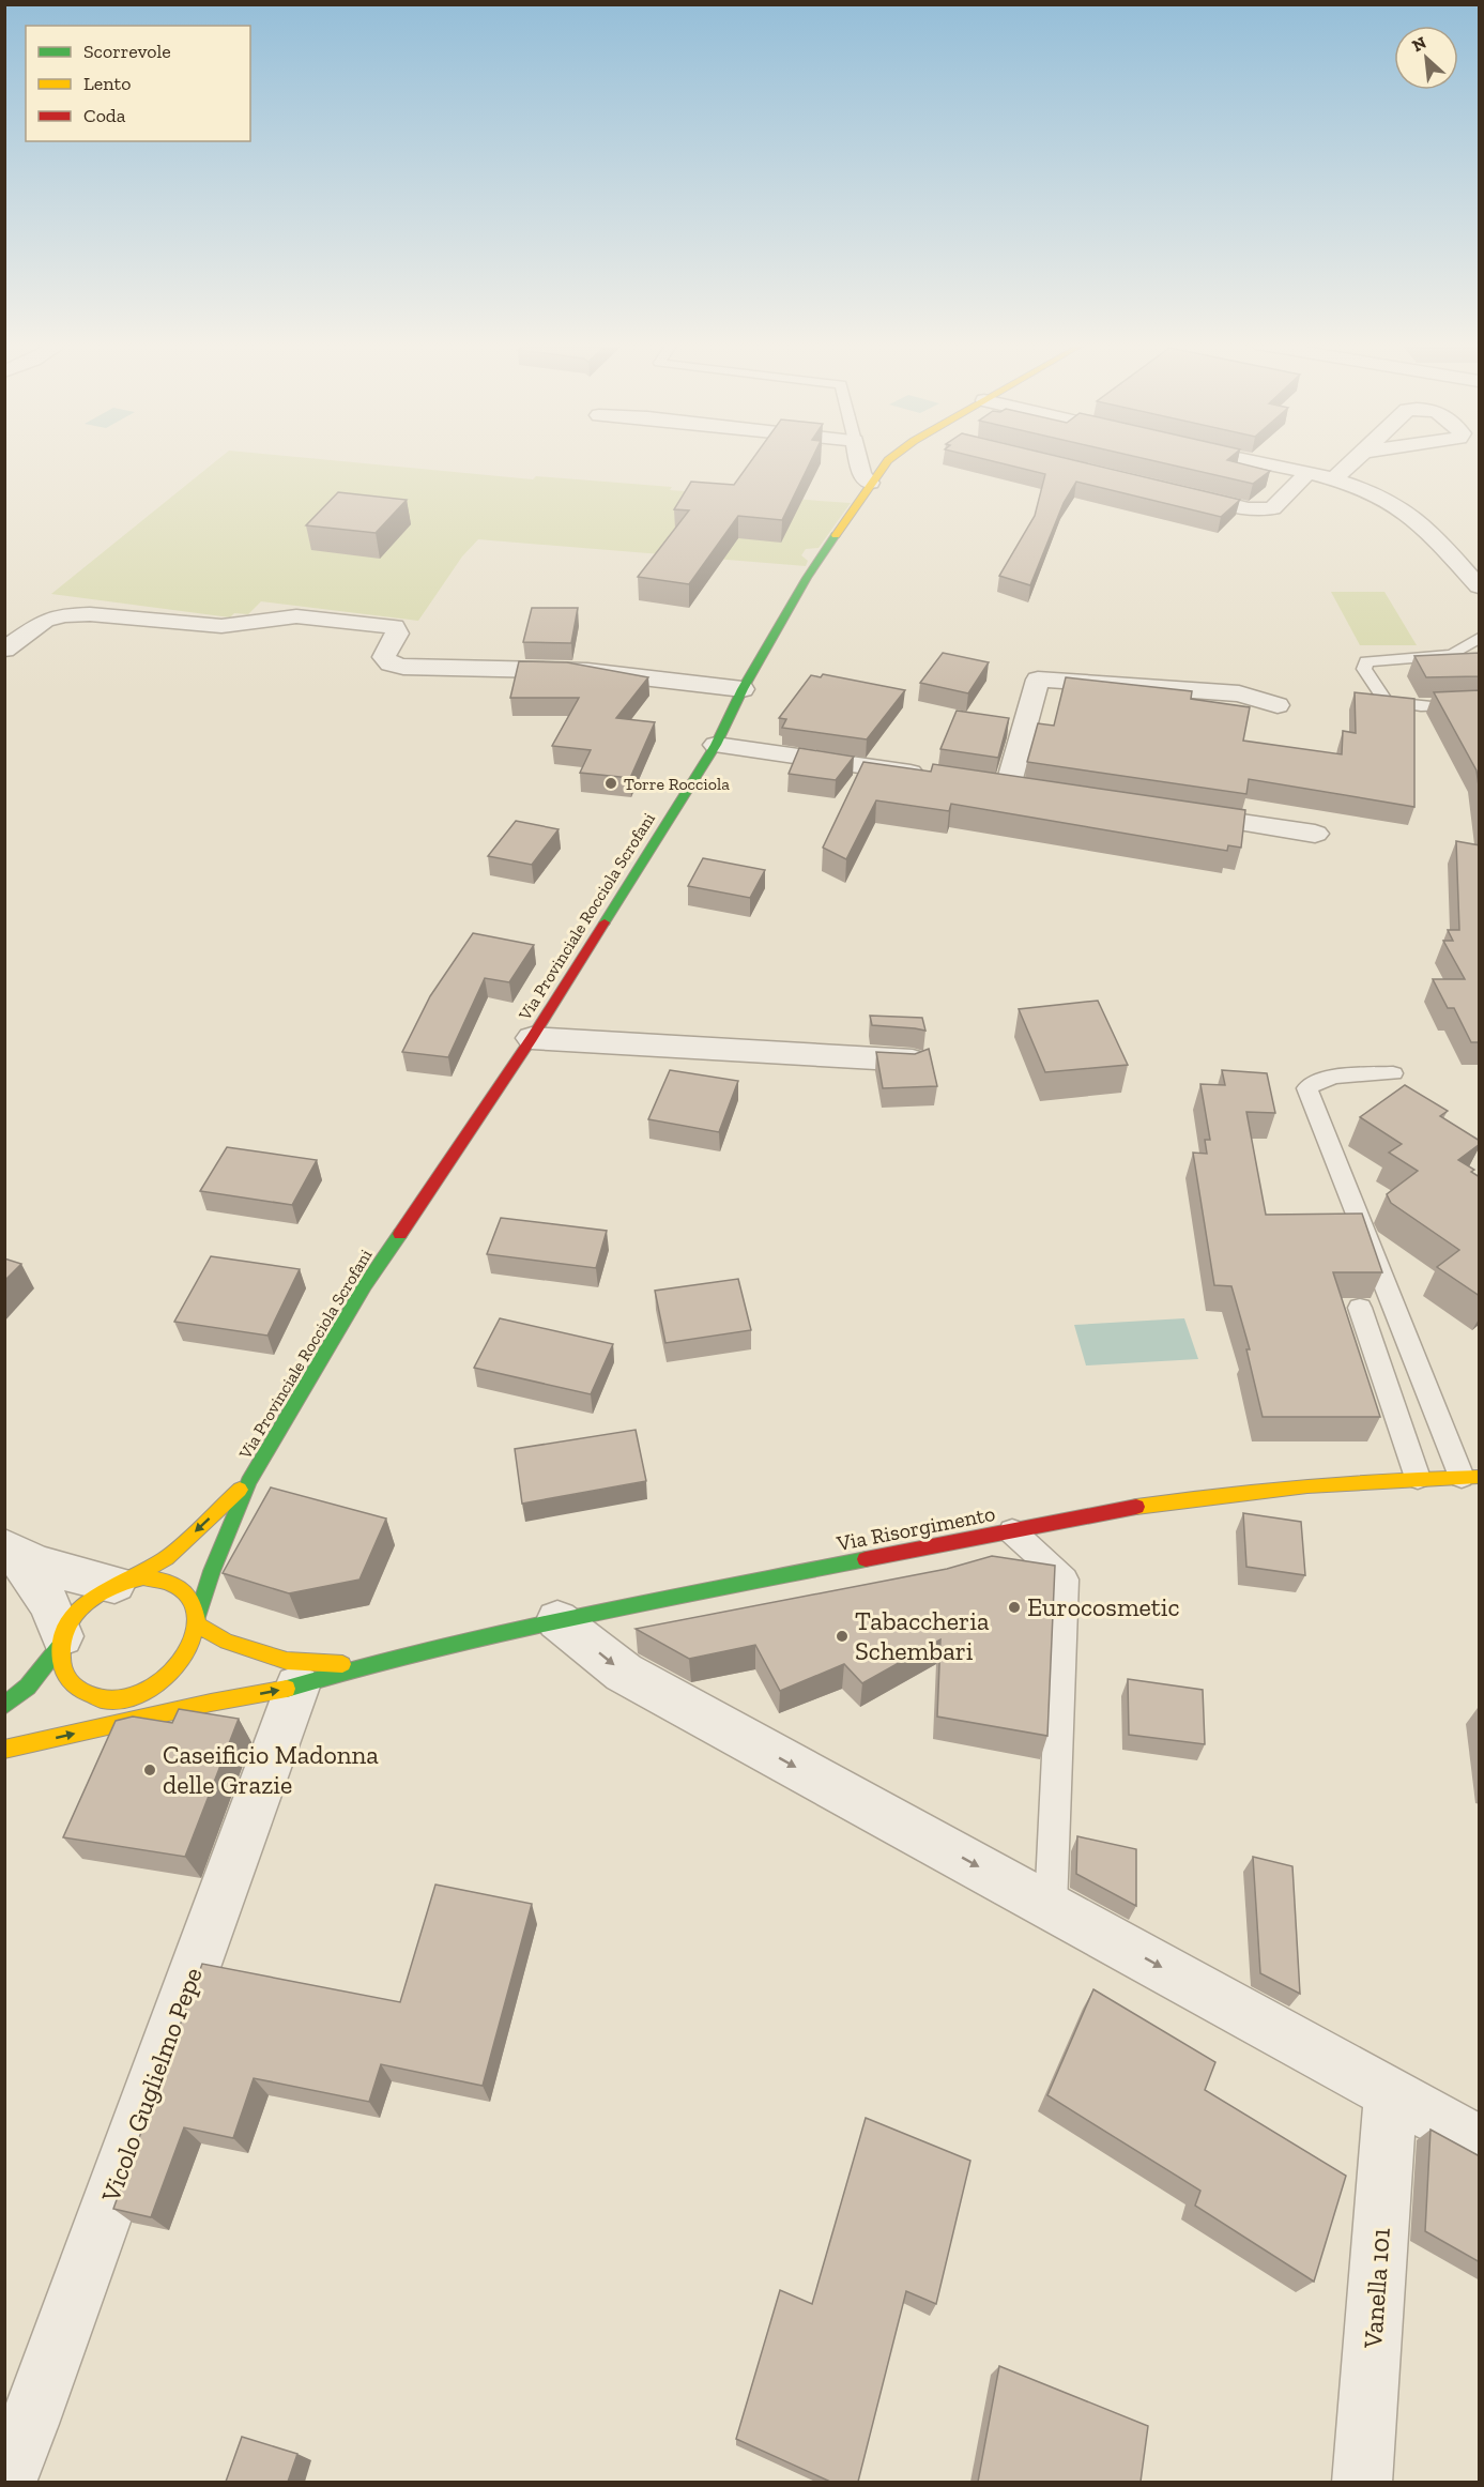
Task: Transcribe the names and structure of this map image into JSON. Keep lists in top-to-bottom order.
{
  "streets": {
    "street": [
      "Via Provinciale Rocciola Scrofani",
      "Via Risorgimento",
      "Vicolo Guglielmo Pepe",
      "Vanella 101"
    ]
  },
  "places": [
    "Torre Rocciola",
    "Eurocosmetic",
    "Tabaccheria Schembari",
    "Caseificio Madonna delle Grazie"
  ],
  "legend": ["Scorrevole", "Lento", "Coda"],
  "north": "top left"
}
